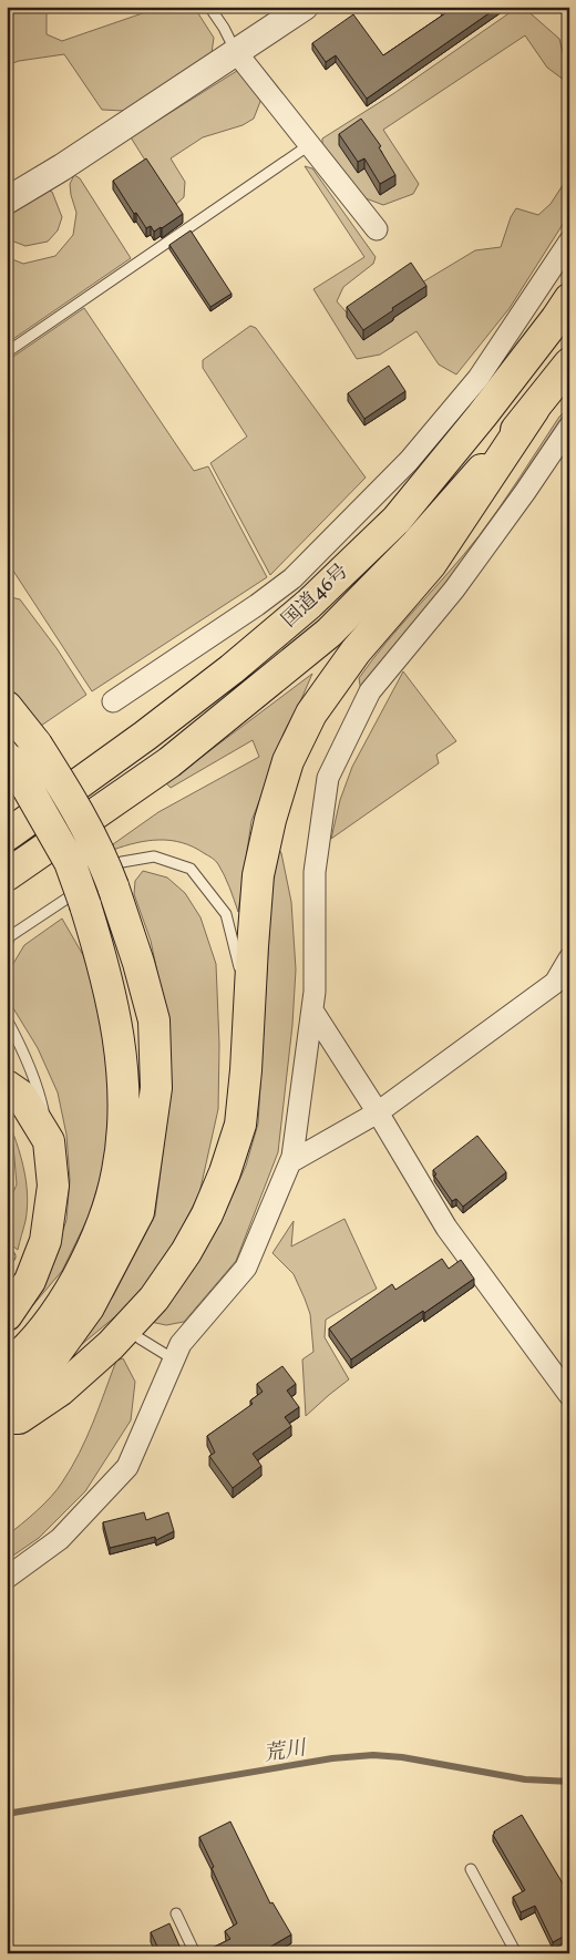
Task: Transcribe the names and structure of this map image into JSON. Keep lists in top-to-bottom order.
{
  "streets": {
    "highway": ["国道46号"]
  },
  "water": ["荒川"]
}
